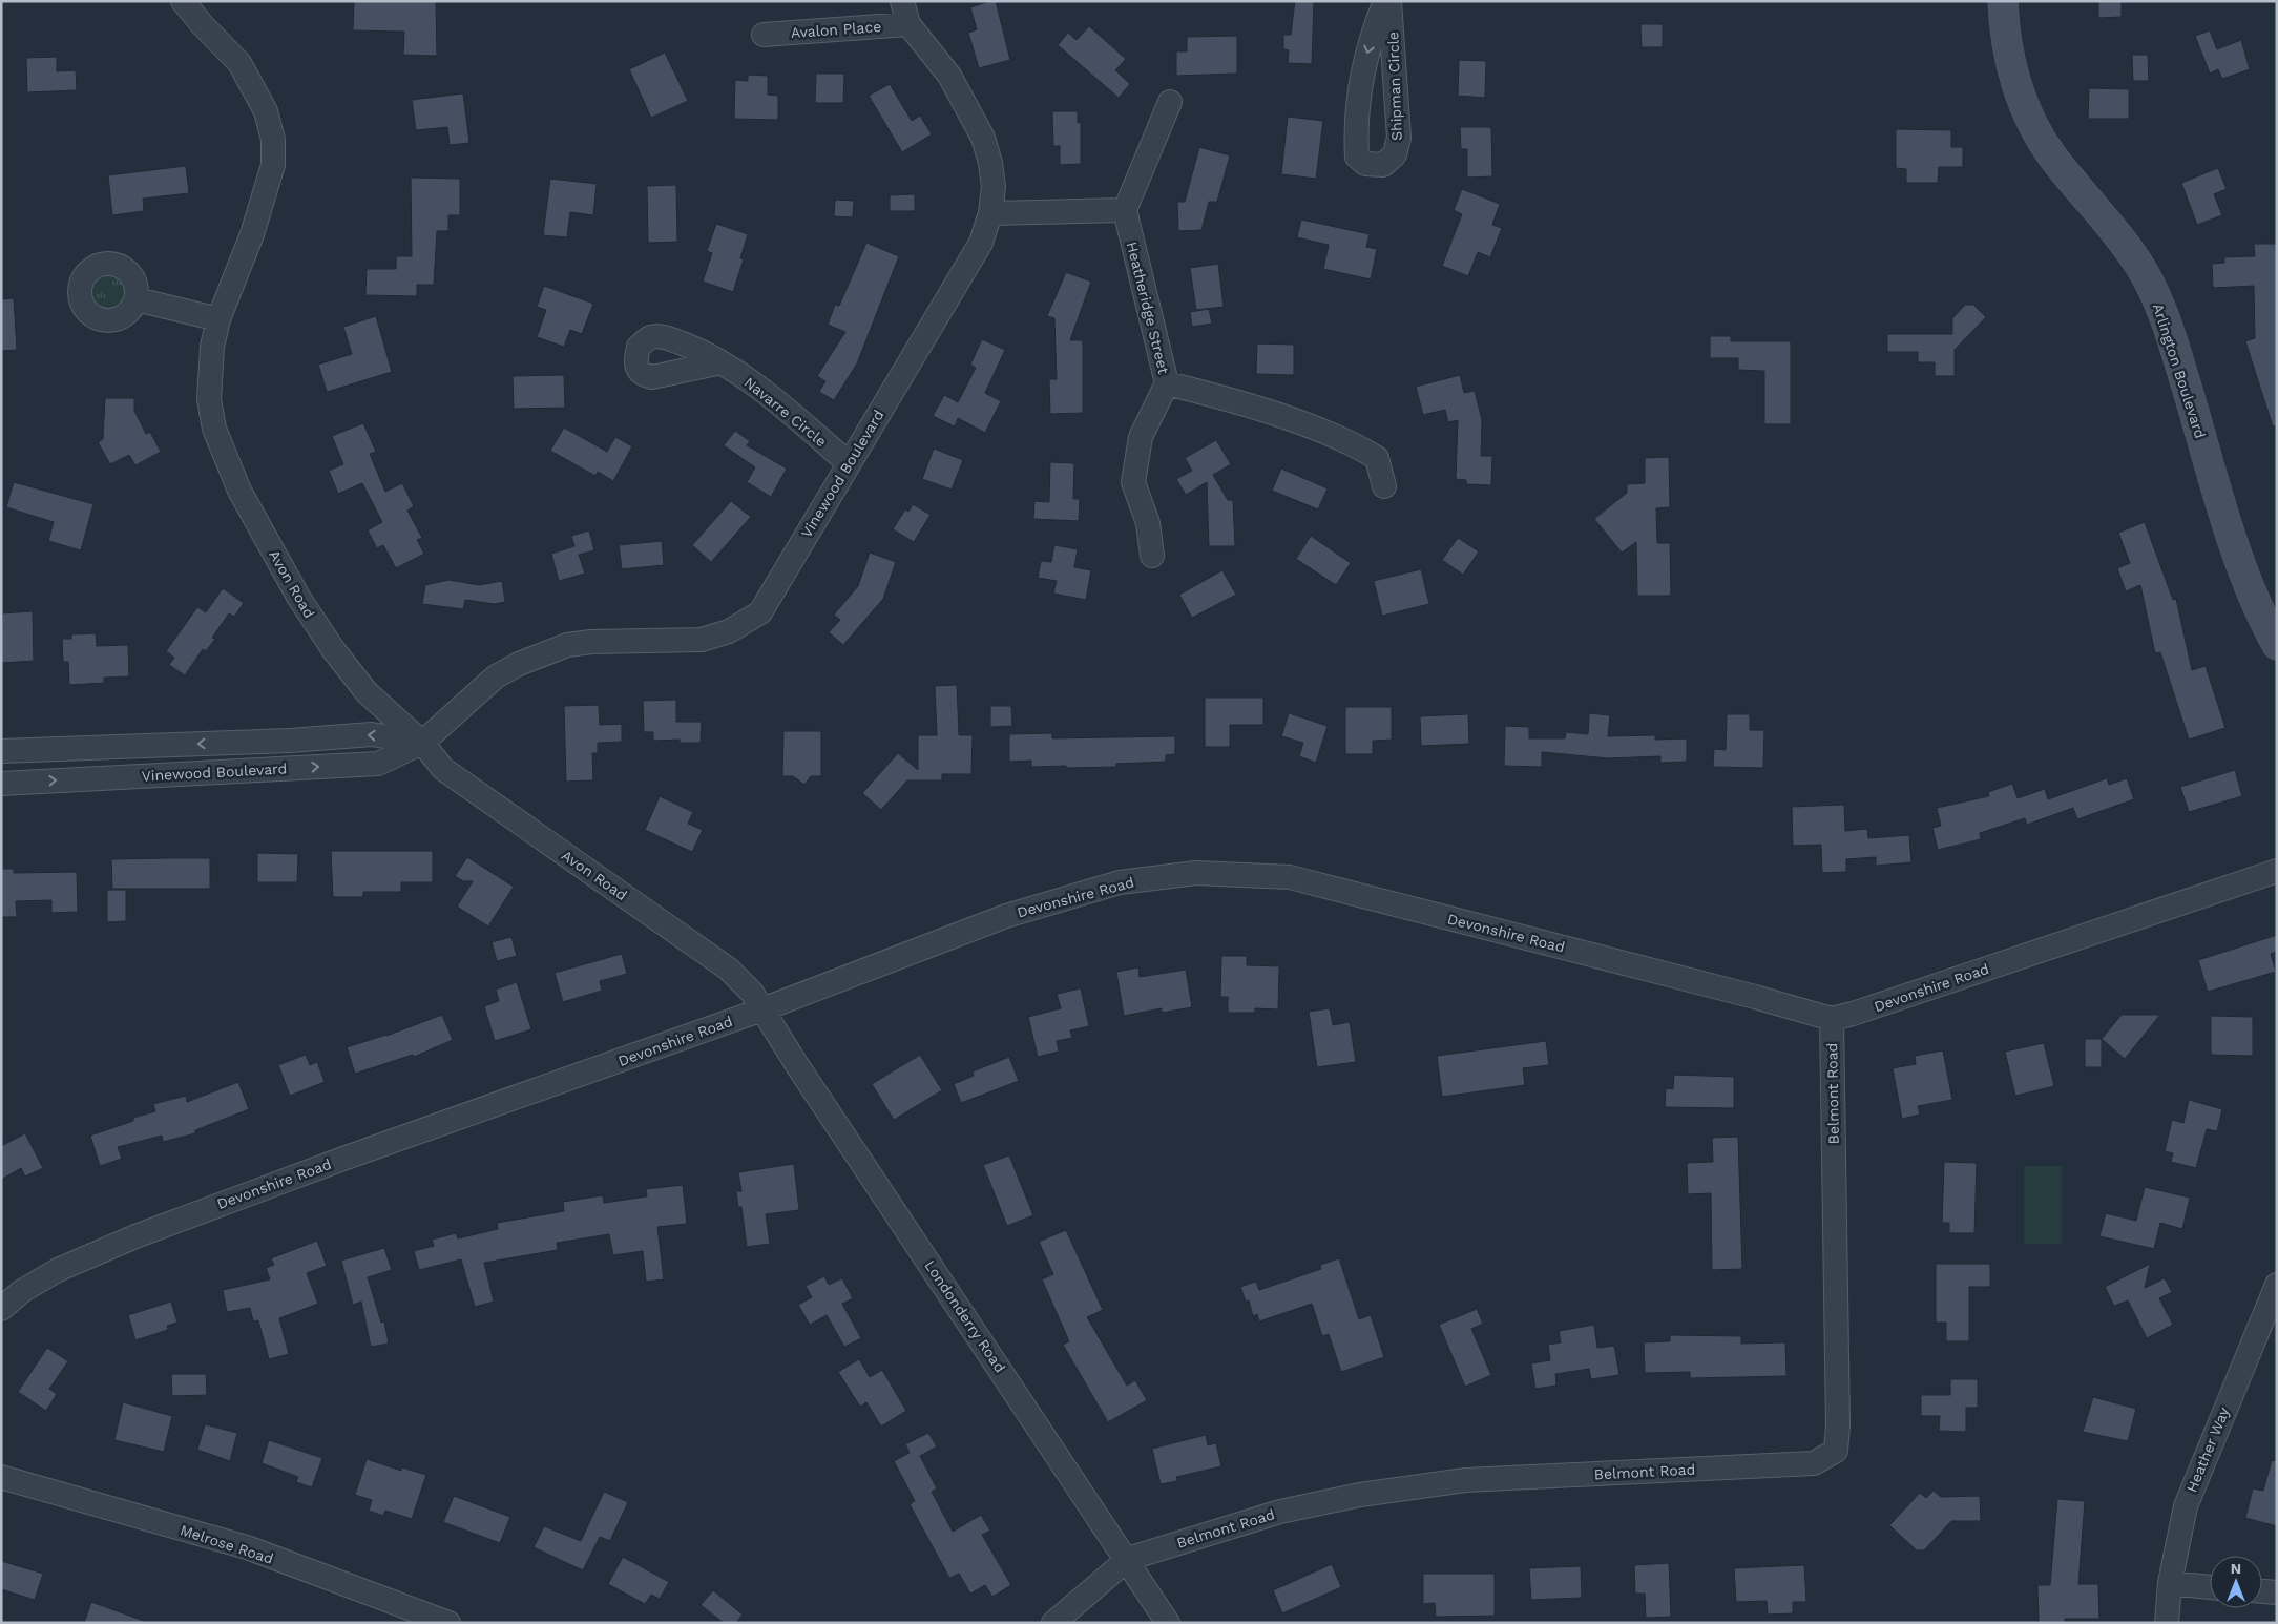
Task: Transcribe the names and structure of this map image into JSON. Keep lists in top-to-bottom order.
{
  "streets": {
    "street": [
      "Avalon Place",
      "Shipman Circle",
      "Heatheridge Street",
      "Arlington Boulevard",
      "Navarre Circle",
      "Vinewood Boulevard",
      "Avon Road",
      "Devonshire Road",
      "Belmont Road",
      "Londonderry Road",
      "Heather Way",
      "Melrose Road"
    ]
  },
  "crossings": [
    ["Avalon Place", "Vinewood Boulevard"],
    ["Navarre Circle", "Vinewood Boulevard"],
    ["Vinewood Boulevard", "Avon Road"],
    ["Avon Road", "Devonshire Road"],
    ["Avon Road", "Londonderry Road"],
    ["Devonshire Road", "Belmont Road"],
    ["Devonshire Road", "Londonderry Road"],
    ["Belmont Road", "Londonderry Road"]
  ],
  "north": "top"
}
